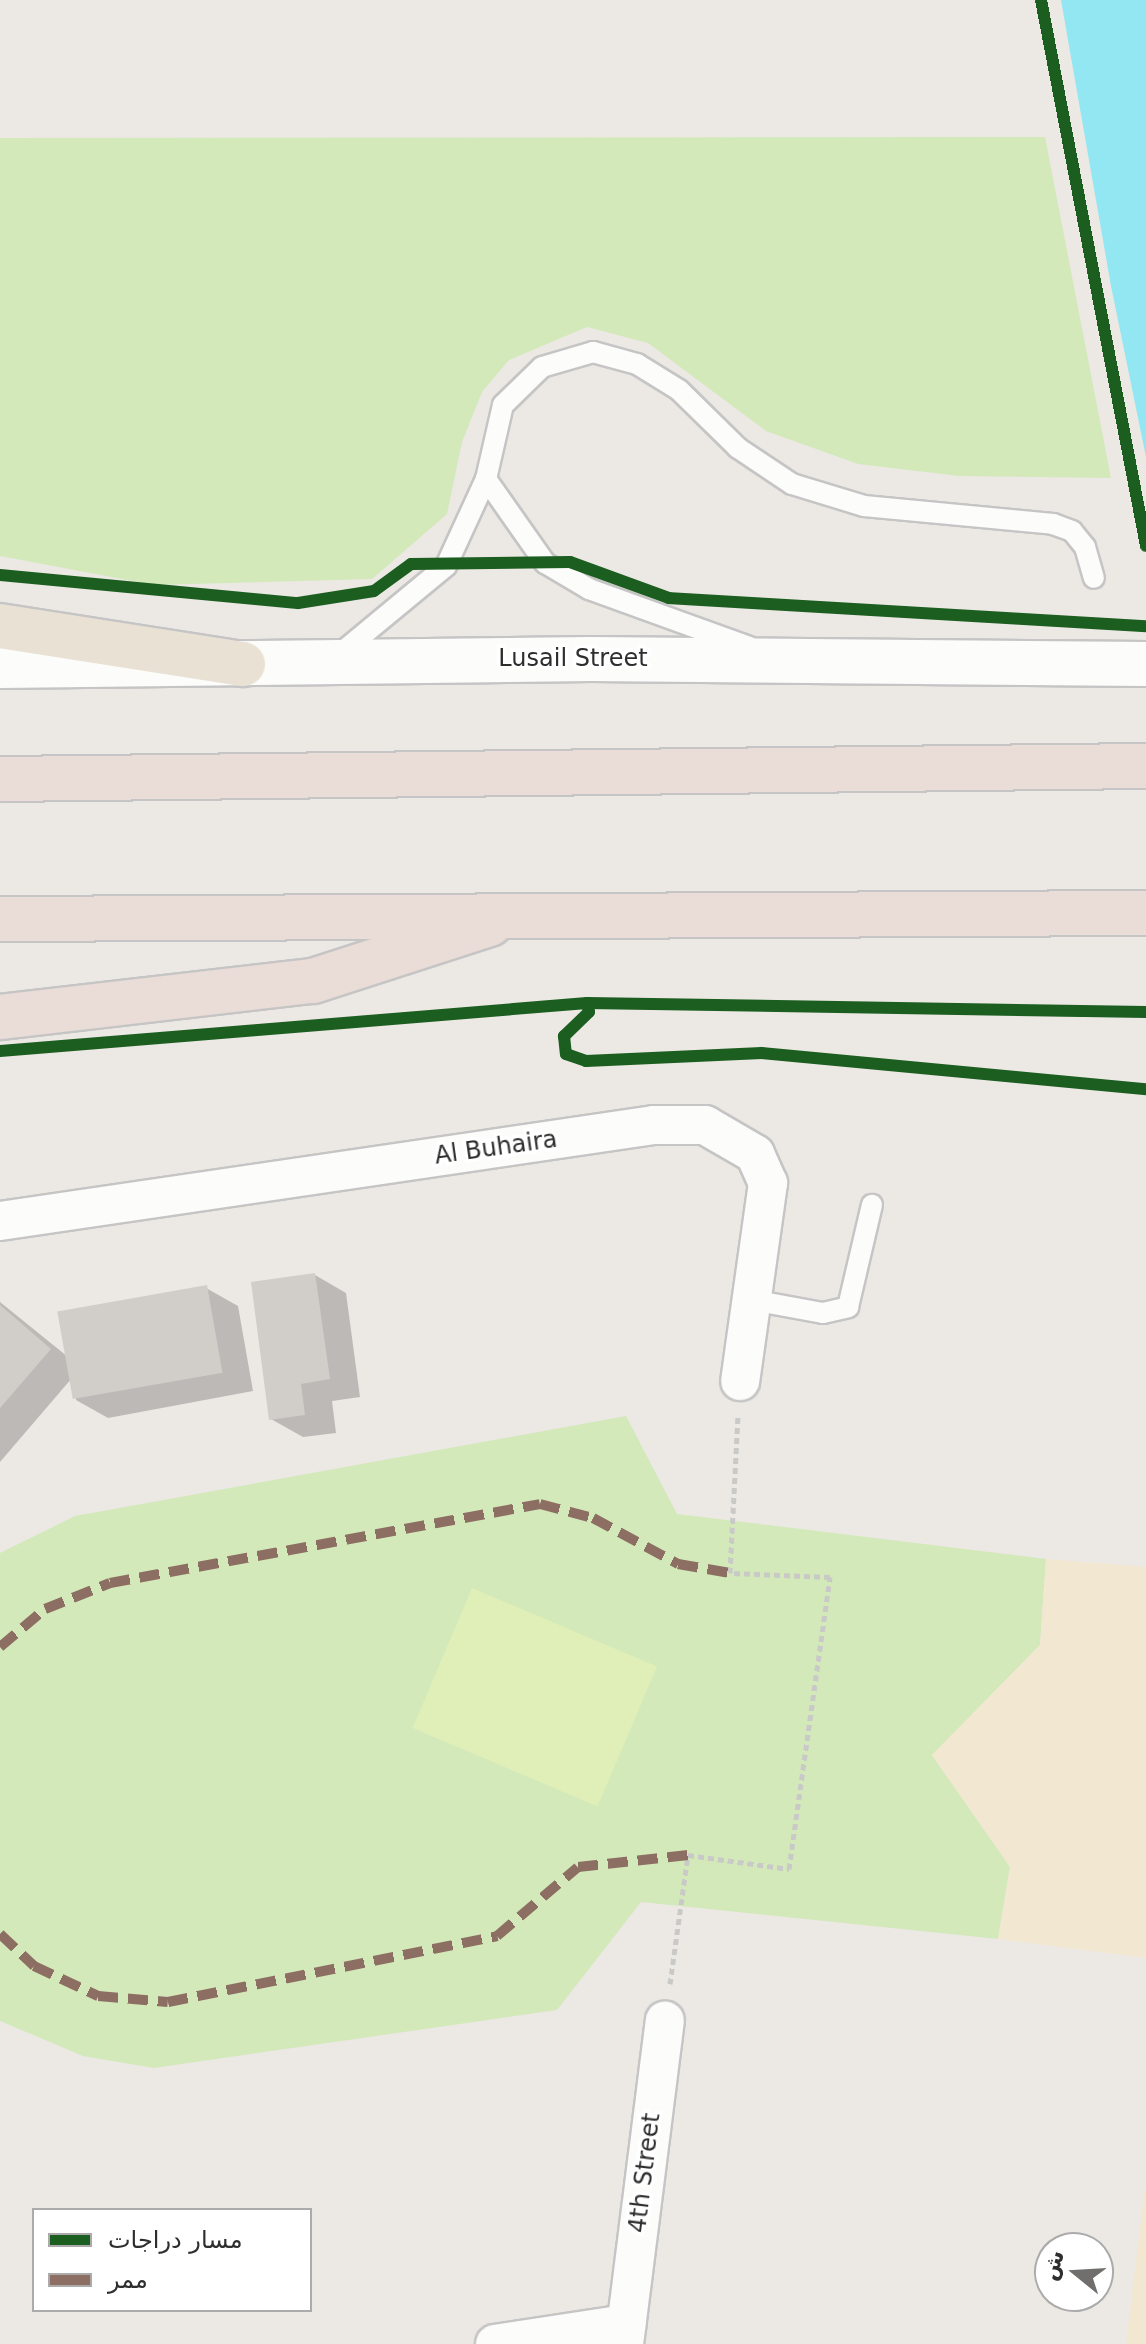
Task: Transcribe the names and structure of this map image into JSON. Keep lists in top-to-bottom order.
{
  "streets": {
    "street": ["Lusail Street", "Al Buhaira", "4th Street"]
  },
  "legend": ["مسار دراجات", "ممر"],
  "north": "left"
}
